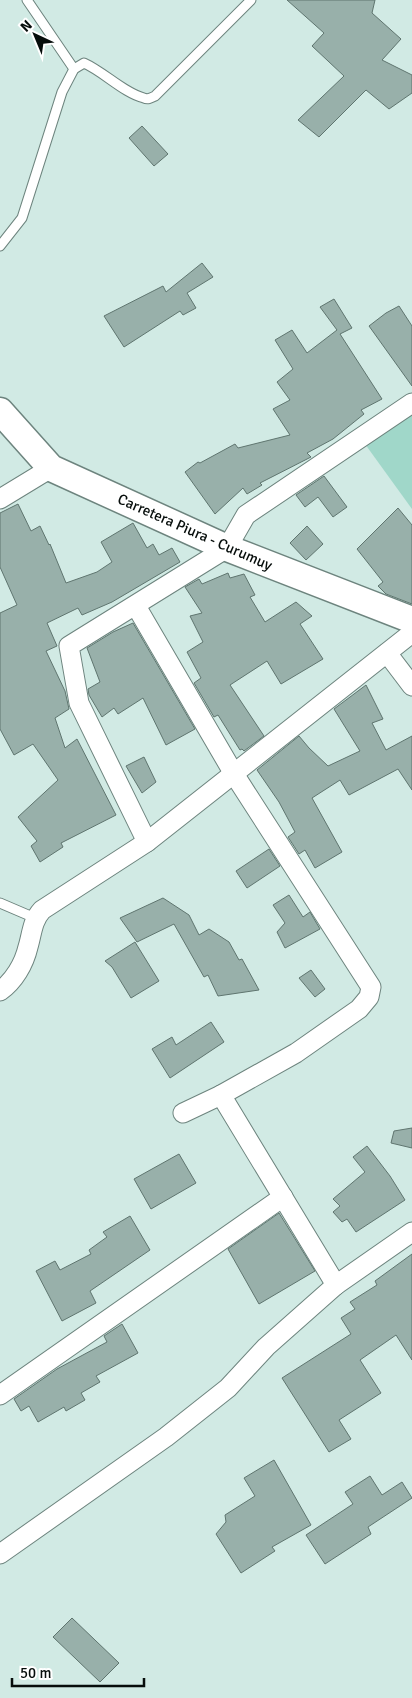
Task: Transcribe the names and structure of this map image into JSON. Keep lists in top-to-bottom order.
{
  "streets": {
    "main road": ["Carretera Piura - Curumuy"]
  },
  "scale_bar": "50 m",
  "north": "top left"
}
